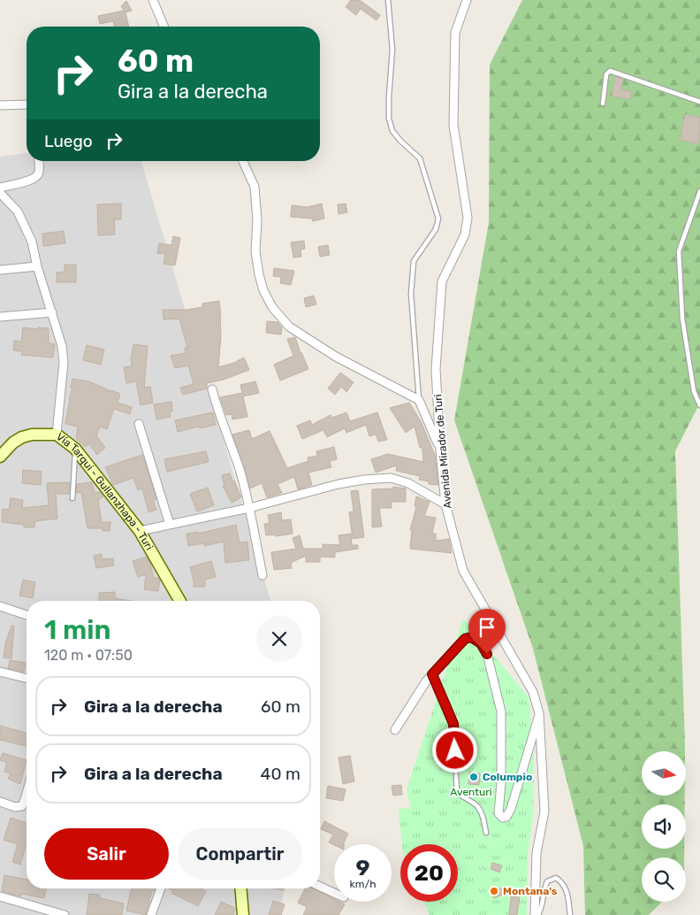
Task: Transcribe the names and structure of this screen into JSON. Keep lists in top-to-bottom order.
{
  "streets": {
    "main road": ["Vía Tarqui - Gullanzhapa - Turi"],
    "street": ["Avenida Mirador de Turi"]
  },
  "parks": ["Aventuri"],
  "places": ["Columpio", "Montana's"],
  "north": "right",
  "page": {
    "turn": ["60 m", "Gira a la derecha"],
    "then": "Luego",
    "heading": ["1 min", "120 m · 07:50"],
    "list": [
      {
        "name": "Gira a la derecha",
        "value": "60 m"
      },
      {
        "name": "Gira a la derecha",
        "value": "40 m"
      }
    ],
    "buttons": ["Salir", "Compartir"],
    "speed": "9 km/h",
    "limit": "20"
  }
}
